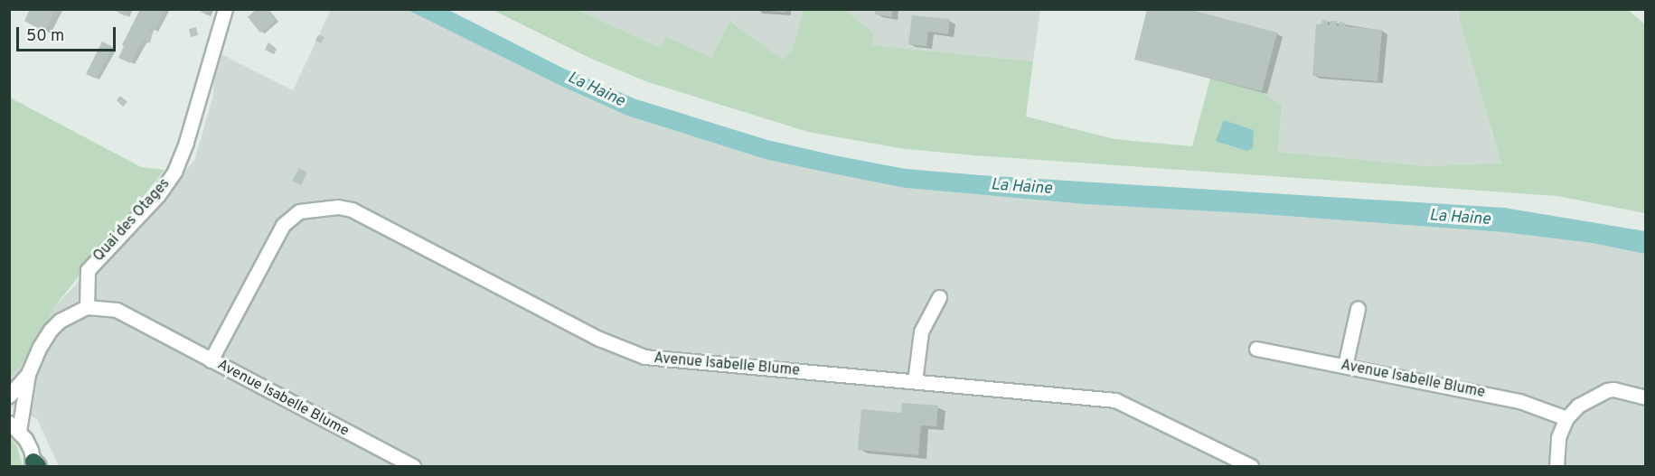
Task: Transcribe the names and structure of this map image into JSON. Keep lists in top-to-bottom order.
{
  "streets": {
    "street": ["Quai des Otages", "Avenue Isabelle Blume"]
  },
  "crossings": [
    ["Quai des Otages", "Avenue Isabelle Blume"]
  ],
  "water": ["La Haine"],
  "scale_bar": "50 m"
}
